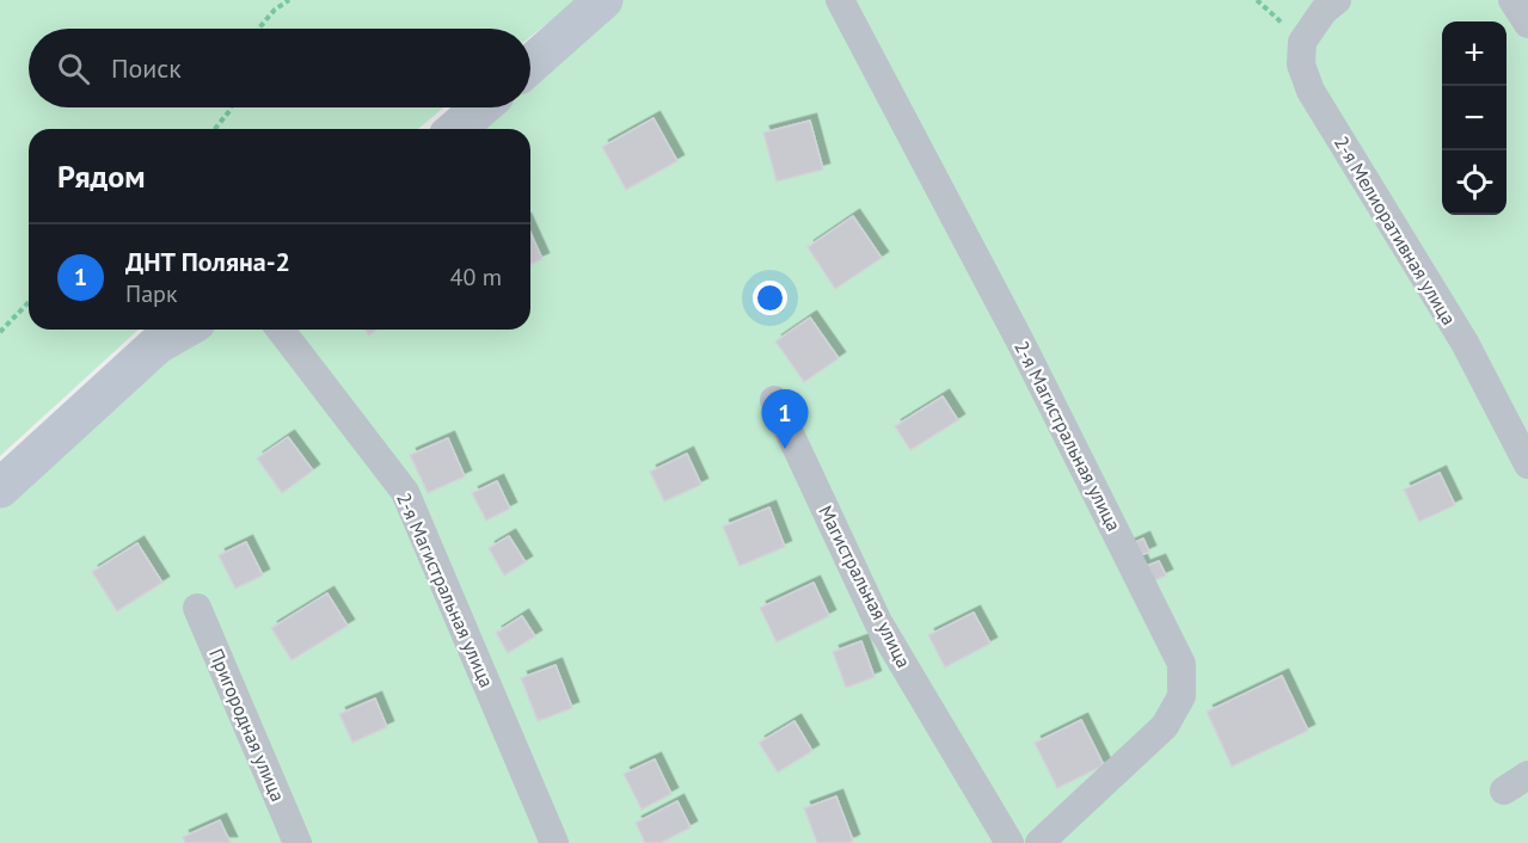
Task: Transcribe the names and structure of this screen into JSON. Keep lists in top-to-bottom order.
{
  "streets": {
    "street": [
      "2-я Мелиоративная улица",
      "2-я Магистральная улица",
      "Магистральная улица",
      "Пригородная улица"
    ]
  },
  "page": {
    "map_buttons": ["+", "−"],
    "search": "Поиск",
    "heading": "Рядом",
    "list": [
      {
        "mark": "1",
        "name": "ДНТ Поляна-2",
        "note": "Парк",
        "value": "40 m"
      }
    ],
    "pins": "1"
  }
}
